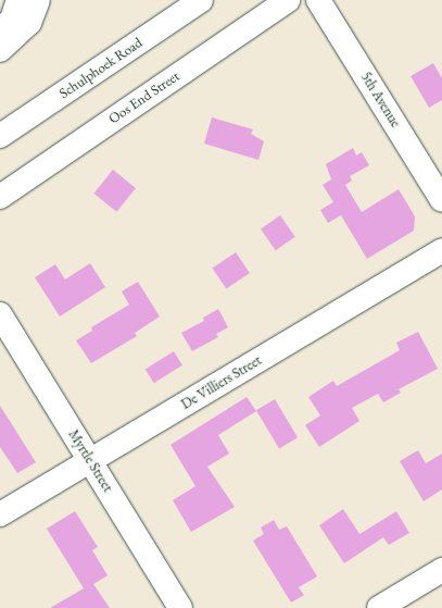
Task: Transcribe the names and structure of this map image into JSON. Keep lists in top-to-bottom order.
{
  "streets": {
    "street": [
      "Schulphoek Road",
      "Oos End Street",
      "5th Avenue",
      "De Villiers Street",
      "Myrtle Street"
    ]
  },
  "crossings": [
    ["De Villiers Street", "Myrtle Street"]
  ]
}
